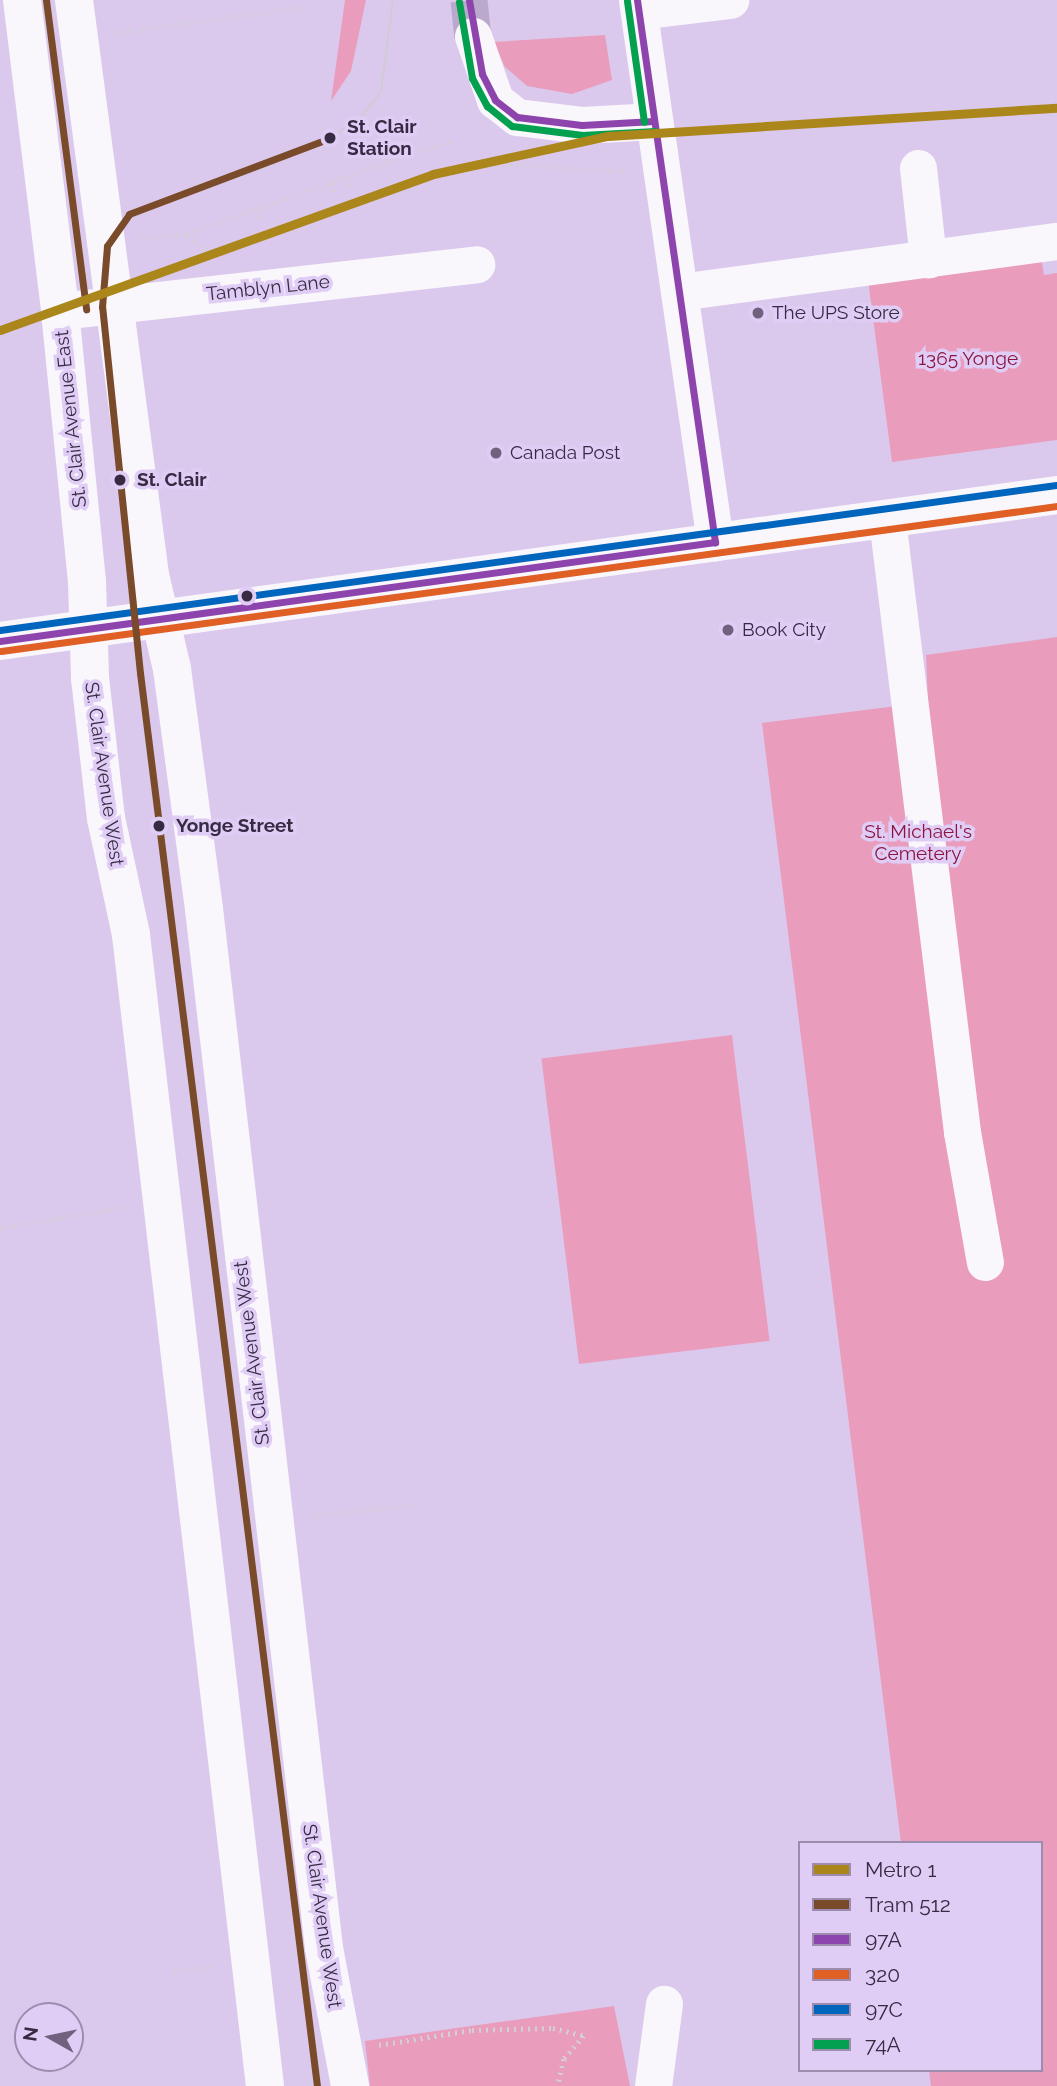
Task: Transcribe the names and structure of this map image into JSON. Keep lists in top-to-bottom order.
{
  "streets": {
    "main road": ["St. Clair Avenue East", "St. Clair Avenue West"],
    "street": ["Tamblyn Lane"]
  },
  "crossings": [
    ["Tamblyn Lane", "St. Clair Avenue East"],
    ["St. Clair Avenue East", "St. Clair Avenue West"]
  ],
  "parks": ["1365 Yonge", "St. Michael's Cemetery"],
  "places": [
    "St. Clair Station",
    "The UPS Store",
    "Canada Post",
    "St. Clair",
    "Book City",
    "Yonge Street"
  ],
  "lines": [
    "tram line 512",
    "transit line 97A",
    "transit line 74A",
    "metro line 1",
    "transit line 97C",
    "transit line 320"
  ],
  "legend": [
    "Metro 1",
    "Tram 512",
    "97A",
    "320",
    "97C",
    "74A"
  ],
  "north": "left"
}
